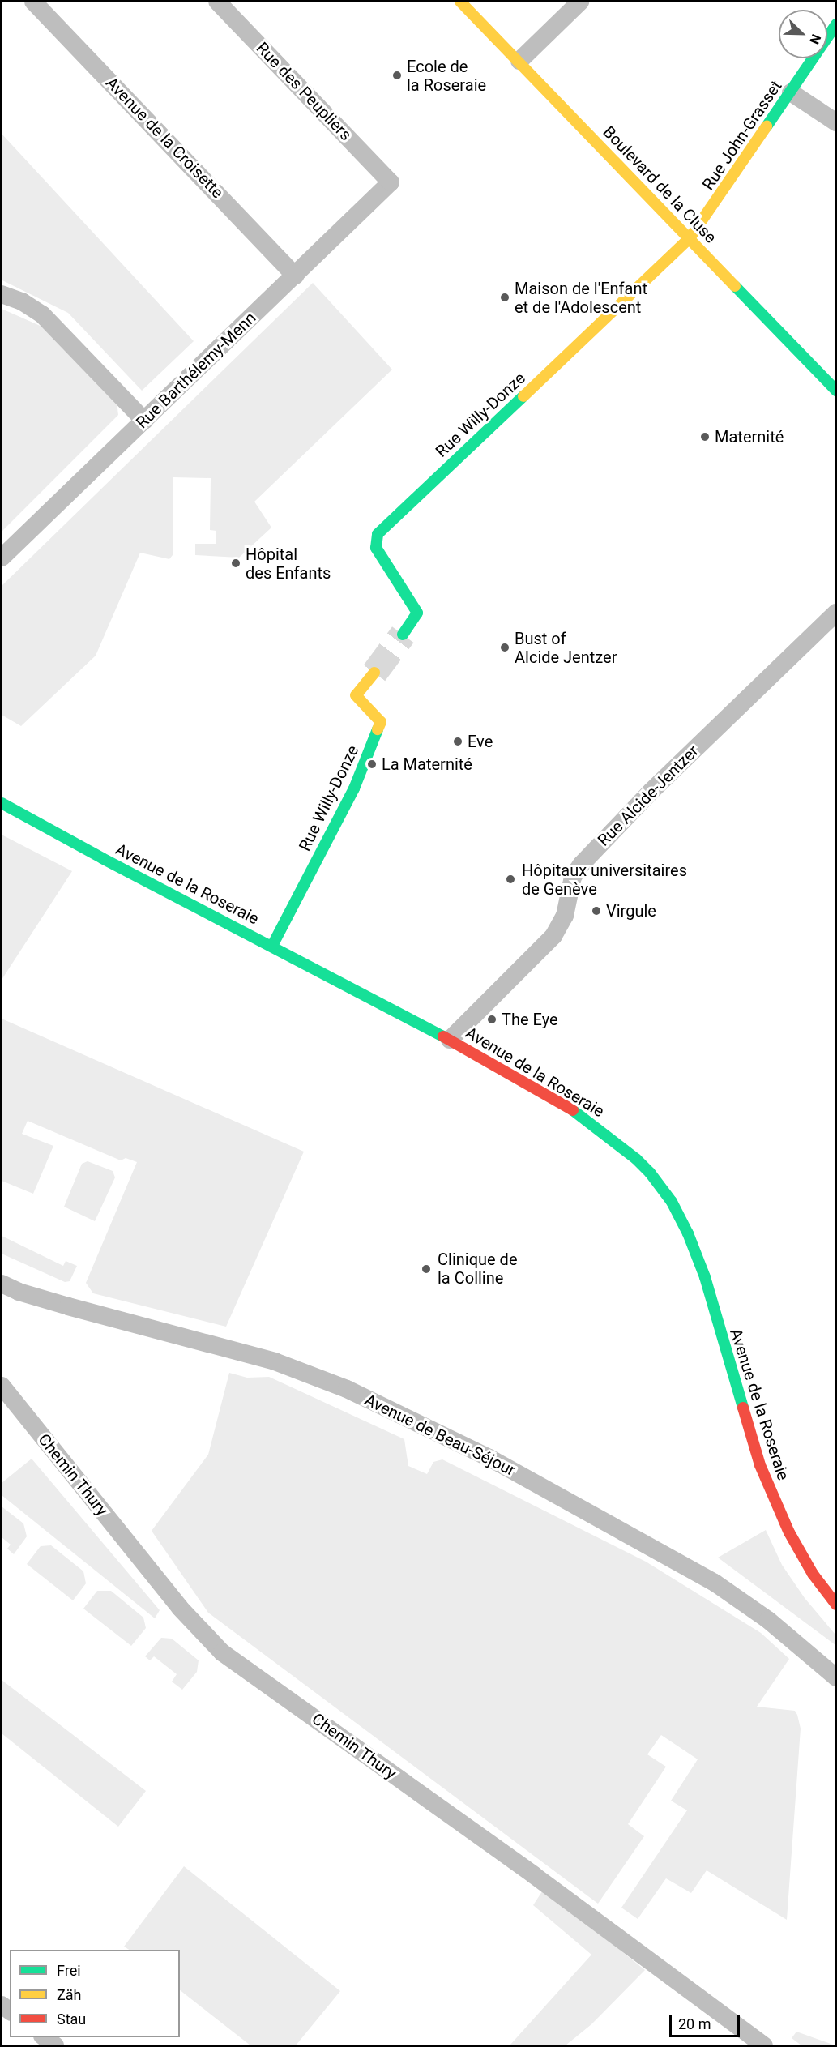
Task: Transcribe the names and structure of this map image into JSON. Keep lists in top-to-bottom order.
{
  "streets": {
    "street": [
      "Rue des Peupliers",
      "Rue John-Grasset",
      "Avenue de la Croisette",
      "Boulevard de la Cluse",
      "Rue Barthélemy-Menn",
      "Rue Willy-Donze",
      "Rue Alcide-Jentzer",
      "Avenue de la Roseraie",
      "Avenue de Beau-Séjour",
      "Chemin Thury"
    ]
  },
  "crossings": [
    ["Rue des Peupliers", "Rue Barthélemy-Menn"],
    ["Rue John-Grasset", "Boulevard de la Cluse"],
    ["Rue John-Grasset", "Rue Willy-Donze"],
    ["Avenue de la Croisette", "Rue Barthélemy-Menn"],
    ["Boulevard de la Cluse", "Rue Willy-Donze"],
    ["Rue Willy-Donze", "Avenue de la Roseraie"],
    ["Rue Alcide-Jentzer", "Avenue de la Roseraie"]
  ],
  "places": [
    "Ecole de la Roseraie",
    "Maison de l'Enfant et de l'Adolescent",
    "Maternité",
    "Hôpital des Enfants",
    "Bust of Alcide Jentzer",
    "Eve",
    "La Maternité",
    "Hôpitaux universitaires de Genève",
    "Virgule",
    "The Eye",
    "Clinique de la Colline"
  ],
  "legend": ["Frei", "Zäh", "Stau"],
  "scale_bar": "20 m",
  "north": "bottom right"
}
